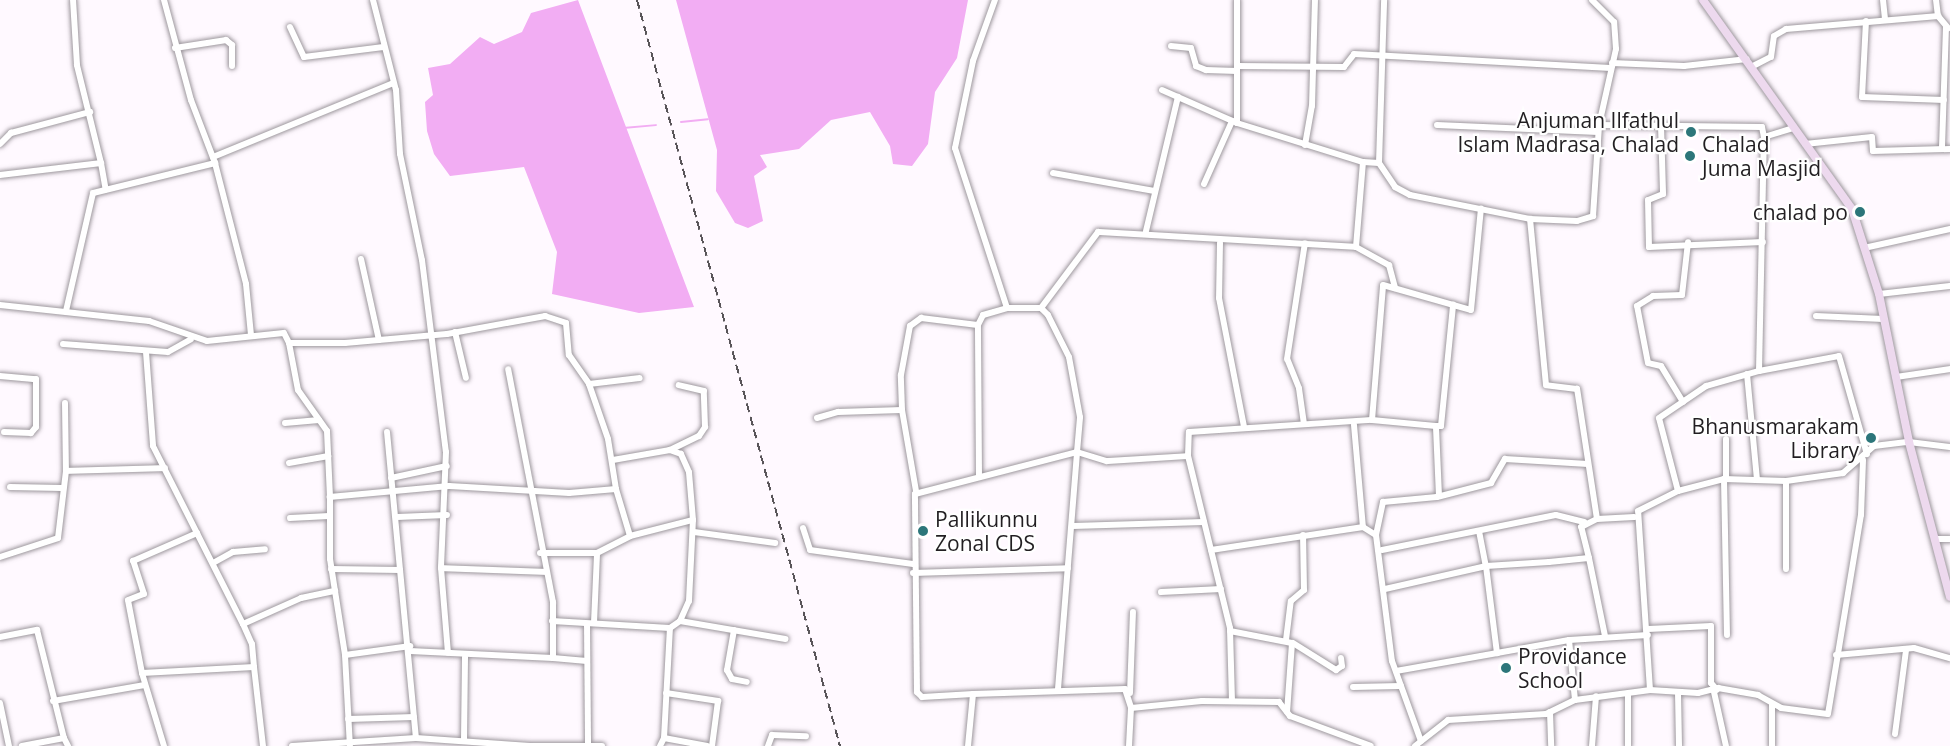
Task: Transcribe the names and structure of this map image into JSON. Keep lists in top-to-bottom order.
{
  "places": [
    "Anjuman Ilfathul Islam Madrasa, Chalad",
    "Chalad Juma Masjid",
    "chalad po",
    "Bhanusmarakam Library",
    "Pallikunnu Zonal CDS",
    "Providance School"
  ]
}
